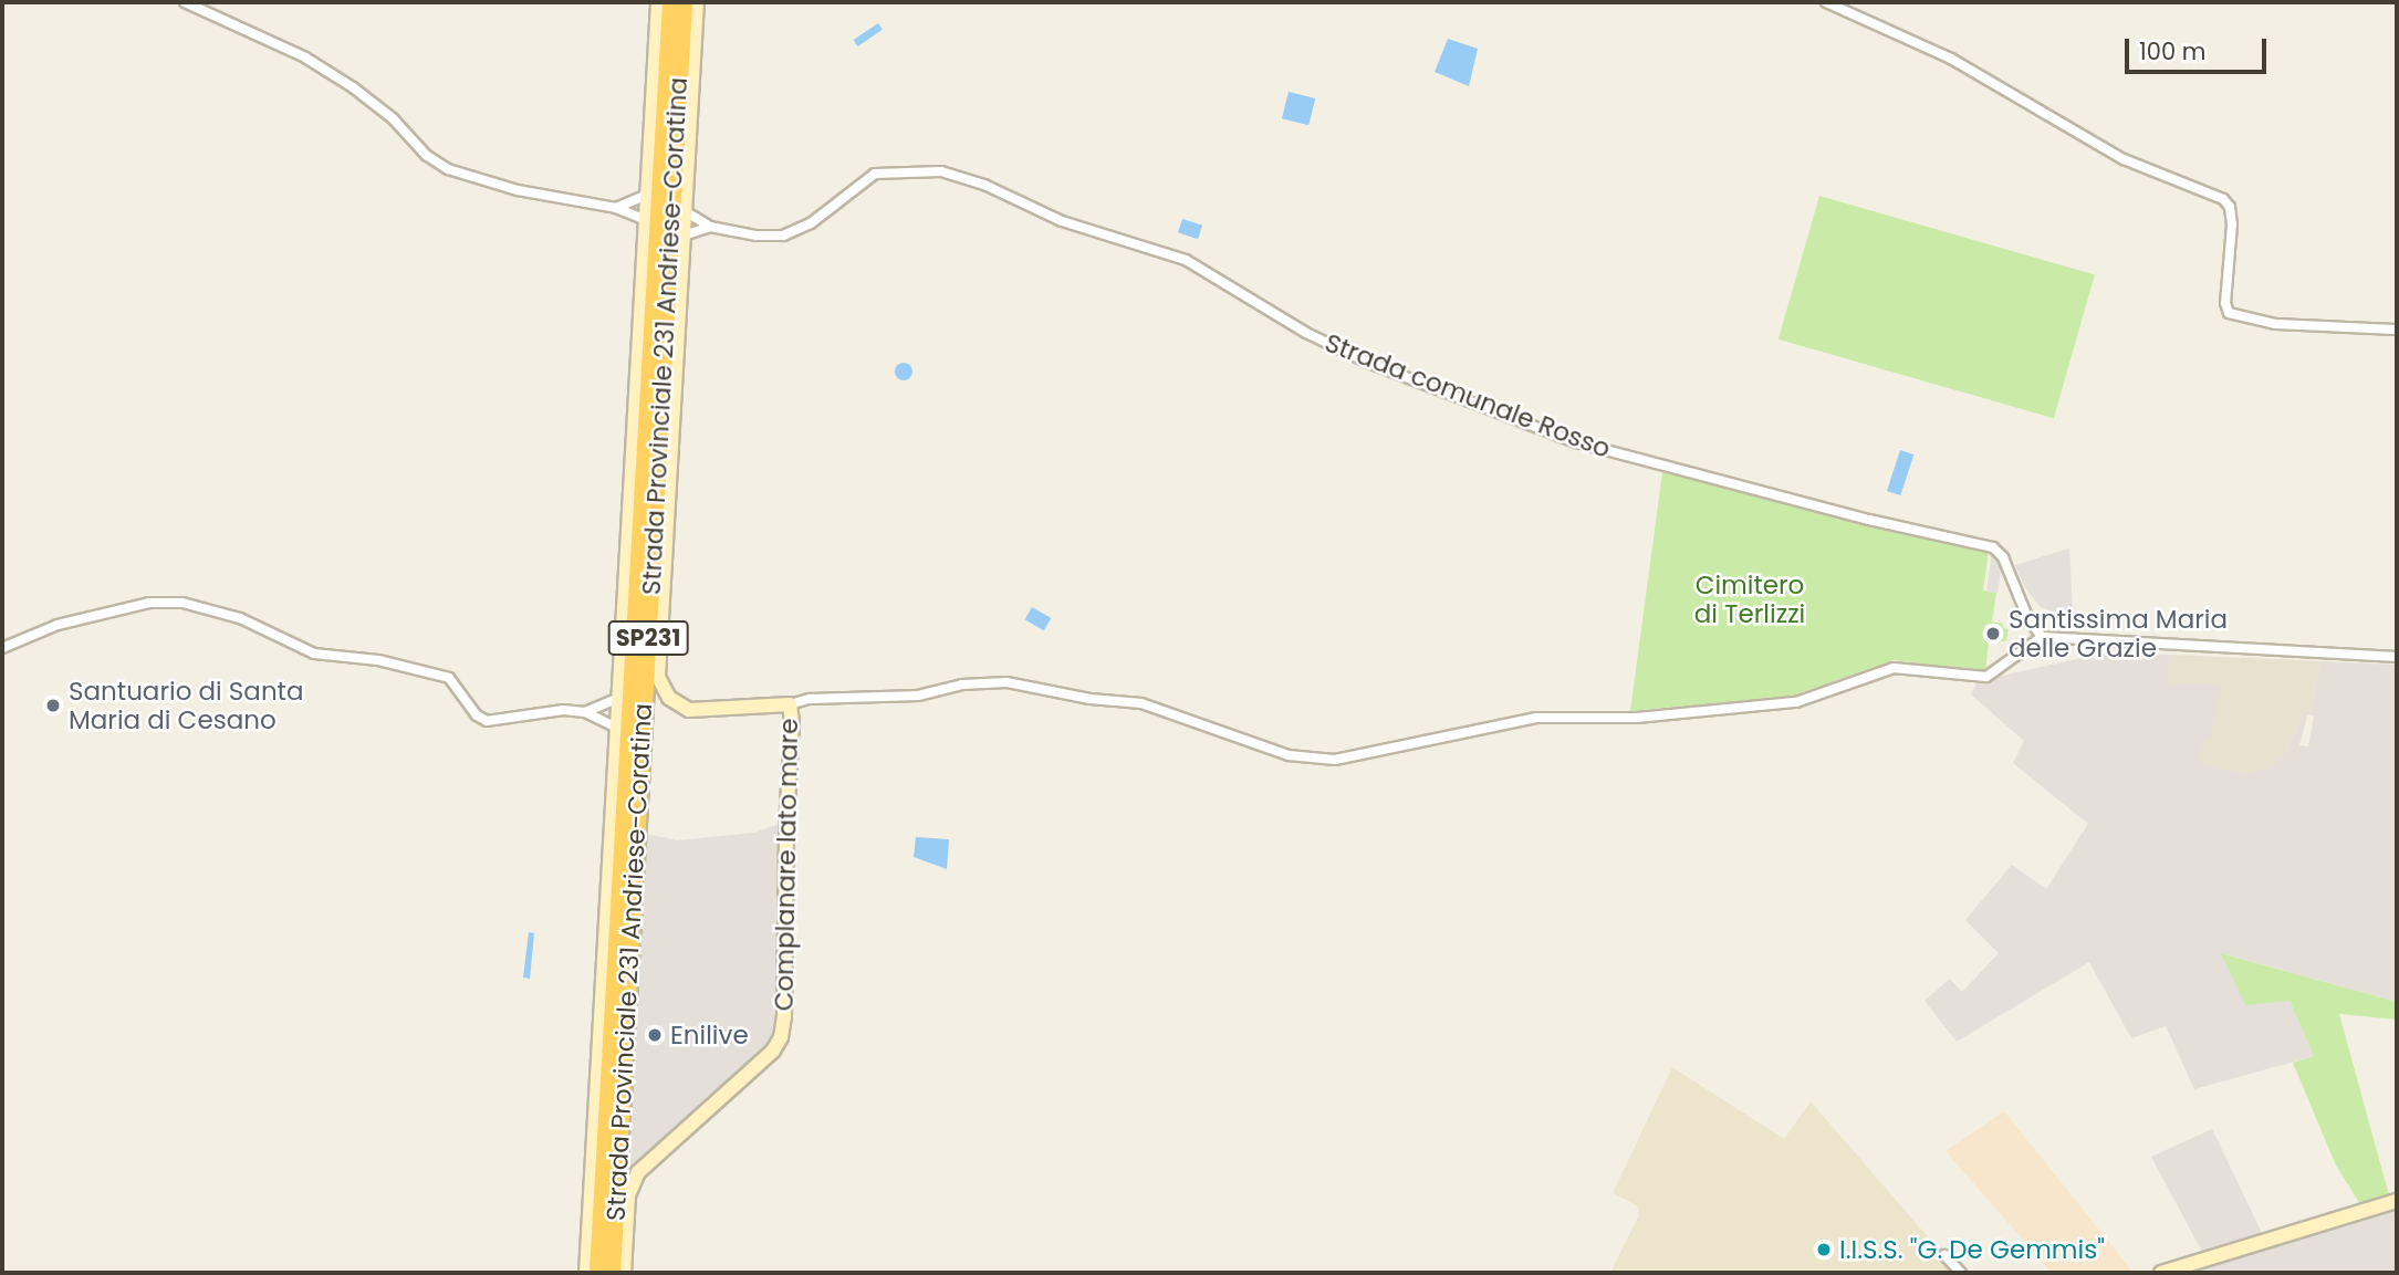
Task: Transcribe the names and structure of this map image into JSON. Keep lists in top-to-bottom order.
{
  "streets": {
    "highway": ["Strada Provinciale 231 Andriese-Coratina", "SP231"],
    "street": ["Strada comunale Rosso", "Complanare lato mare"]
  },
  "crossings": [
    ["Strada comunale Rosso", "Complanare lato mare"]
  ],
  "parks": ["Cimitero di Terlizzi"],
  "places": [
    "Santissima Maria delle Grazie",
    "Santuario di Santa Maria di Cesano",
    "Enilive",
    "I.I.S.S. \"G. De Gemmis\""
  ],
  "scale_bar": "100 m"
}
